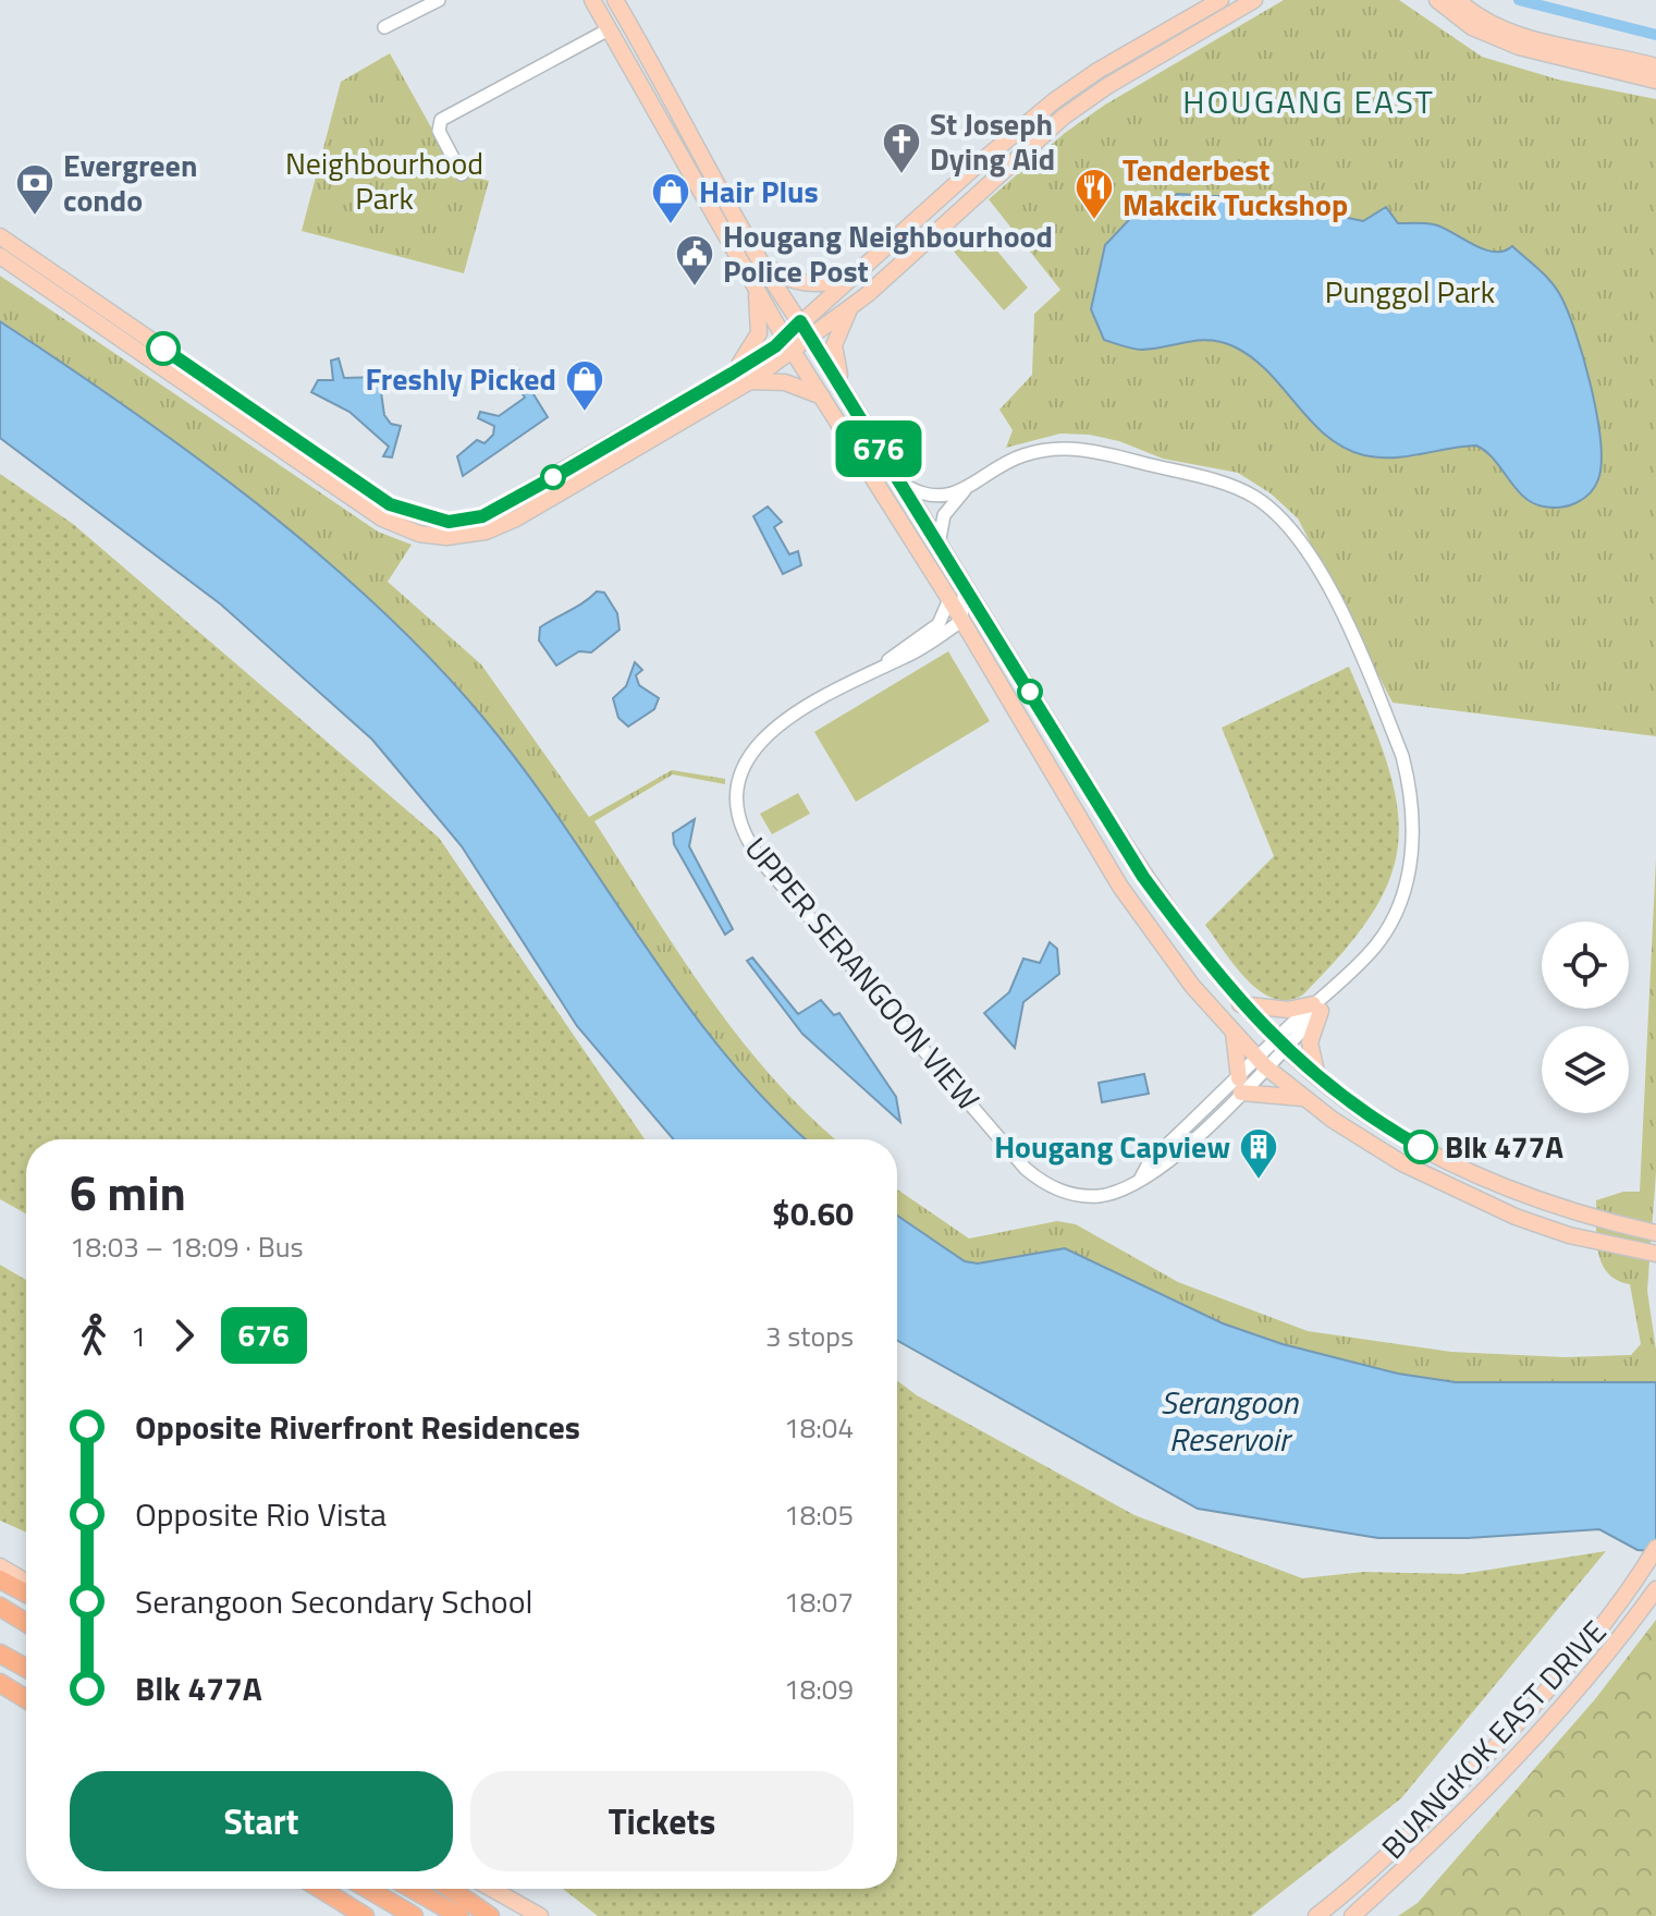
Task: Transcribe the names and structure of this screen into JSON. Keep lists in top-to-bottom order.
{
  "streets": {
    "main road": ["BUANGKOK EAST DRIVE"],
    "street": ["UPPER SERANGOON VIEW"]
  },
  "districts": ["HOUGANG EAST"],
  "water": ["Serangoon Reservoir"],
  "parks": ["Neighbourhood Park", "Punggol Park"],
  "places": {
    "church": ["St Joseph Dying Aid"],
    "bank": ["Evergreen condo"],
    "restaurant": ["Tenderbest Makcik Tuckshop"],
    "shop": ["Hair Plus", "Freshly Picked"],
    "public building": ["Hougang Neighbourhood Police Post"],
    "other": ["Blk 477A"],
    "building": ["Hougang Capview"]
  },
  "lines": ["bus line 676"],
  "page": {
    "on_map": "676",
    "heading": ["6 min", "18:03 – 18:09 · Bus", "$0.60"],
    "legs": ["1", "676", "3 stops"],
    "list": [
      {
        "name": "Opposite Riverfront Residences",
        "value": "18:04"
      },
      {
        "name": "Opposite Rio Vista",
        "value": "18:05"
      },
      {
        "name": "Serangoon Secondary School",
        "value": "18:07"
      },
      {
        "name": "Blk 477A",
        "value": "18:09"
      }
    ],
    "buttons": ["Start", "Tickets"]
  }
}
